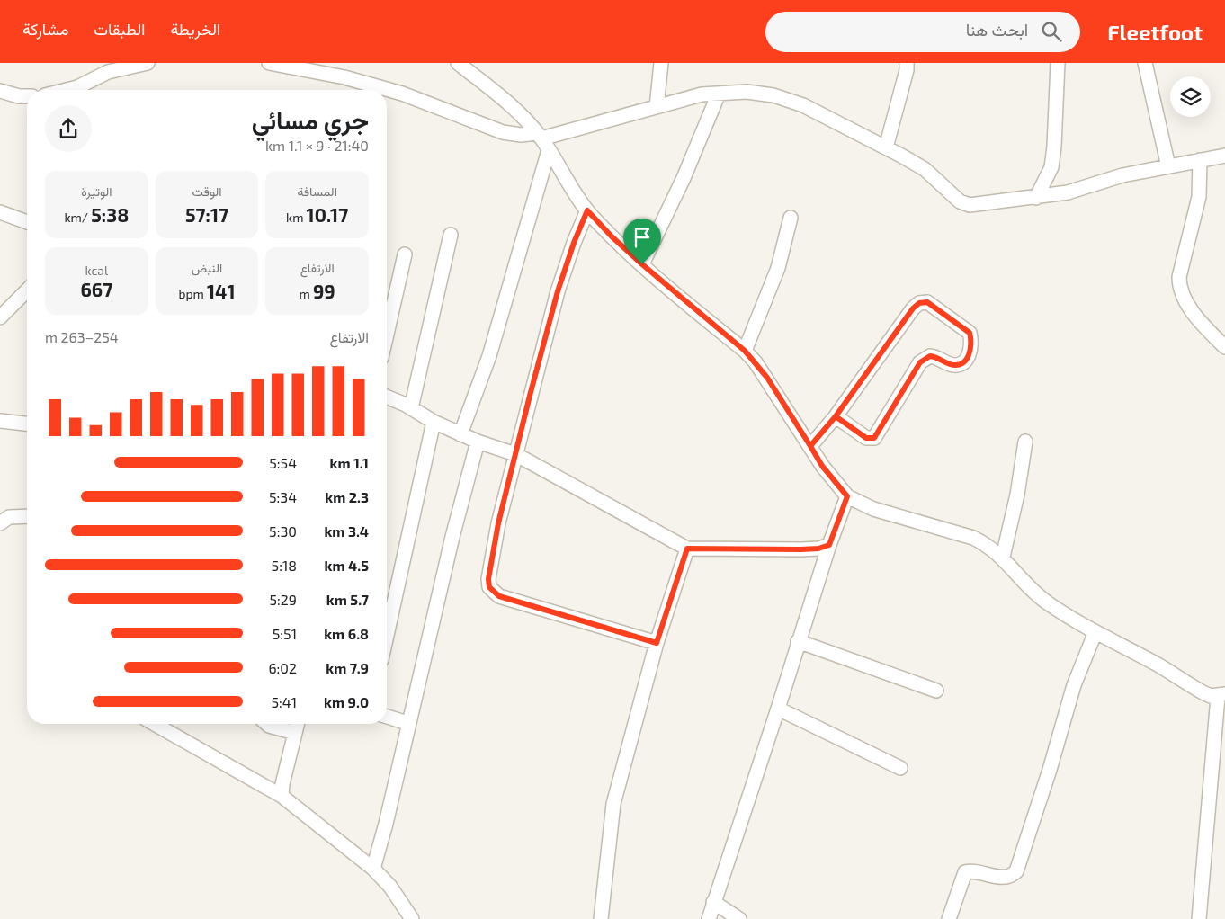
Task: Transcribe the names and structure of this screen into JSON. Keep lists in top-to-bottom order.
{
  "page": {
    "header": "Fleetfoot",
    "search": "ابحث هنا",
    "nav": ["الخريطة", "الطبقات", "مشاركة"],
    "heading": ["جري مسائي", "21:40 · 9 × 1.1 km"],
    "stats": [
      ["المسافة", "10.17 km"],
      ["الوقت", "57:17"],
      ["الوتيرة", "5:38 /km"],
      ["الارتفاع", "99 m"],
      ["النبض", "141 bpm"],
      ["kcal", "667"]
    ],
    "chart": ["الارتفاع", "254–263 m"],
    "list": [
      {
        "name": "1.1 km",
        "note": "5:54"
      },
      {
        "name": "2.3 km",
        "note": "5:34"
      },
      {
        "name": "3.4 km",
        "note": "5:30"
      },
      {
        "name": "4.5 km",
        "note": "5:18"
      },
      {
        "name": "5.7 km",
        "note": "5:29"
      },
      {
        "name": "6.8 km",
        "note": "5:51"
      },
      {
        "name": "7.9 km",
        "note": "6:02"
      },
      {
        "name": "9.0 km",
        "note": "5:41"
      }
    ]
  }
}
